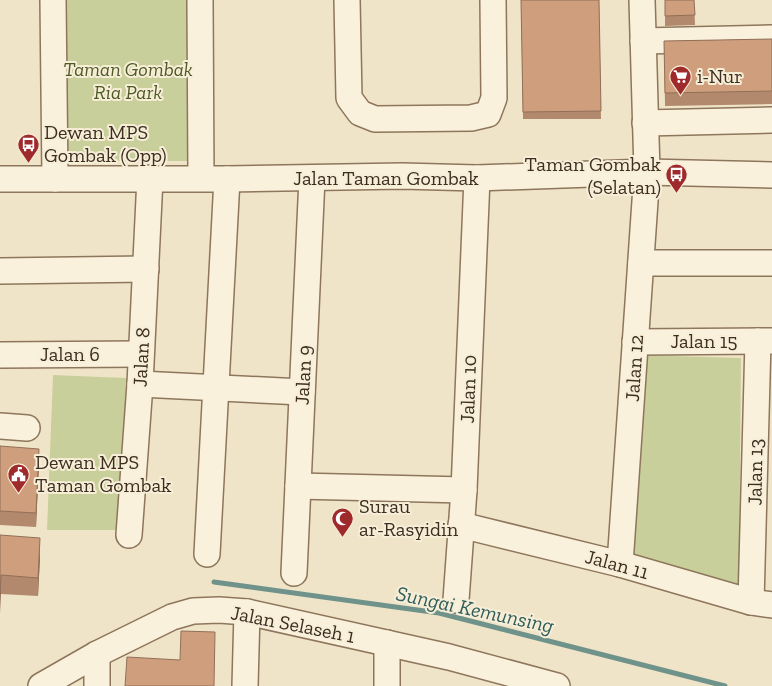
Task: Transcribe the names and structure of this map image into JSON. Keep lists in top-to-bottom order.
{
  "streets": {
    "street": [
      "Jalan Taman Gombak",
      "Jalan 15",
      "Jalan 6",
      "Jalan 8",
      "Jalan 12",
      "Jalan 9",
      "Jalan 10",
      "Jalan 13",
      "Jalan 11",
      "Jalan Selaseh 1"
    ]
  },
  "crossings": [
    ["Jalan Taman Gombak", "Jalan 8"],
    ["Jalan Taman Gombak", "Jalan 12"],
    ["Jalan Taman Gombak", "Jalan 9"],
    ["Jalan Taman Gombak", "Jalan 10"],
    ["Jalan 15", "Jalan 12"],
    ["Jalan 15", "Jalan 13"],
    ["Jalan 6", "Jalan 8"],
    ["Jalan 12", "Jalan 11"],
    ["Jalan 10", "Jalan 11"],
    ["Jalan 13", "Jalan 11"]
  ],
  "water": ["Sungai Kemunsing"],
  "parks": ["Taman Gombak Ria Park"],
  "places": {
    "supermarket": ["i-Nur"],
    "bus stop": ["Dewan MPS Gombak (Opp)", "Taman Gombak (Selatan)"],
    "public building": ["Dewan MPS Taman Gombak"],
    "mosque": ["Surau ar-Rasyidin"]
  }
}
